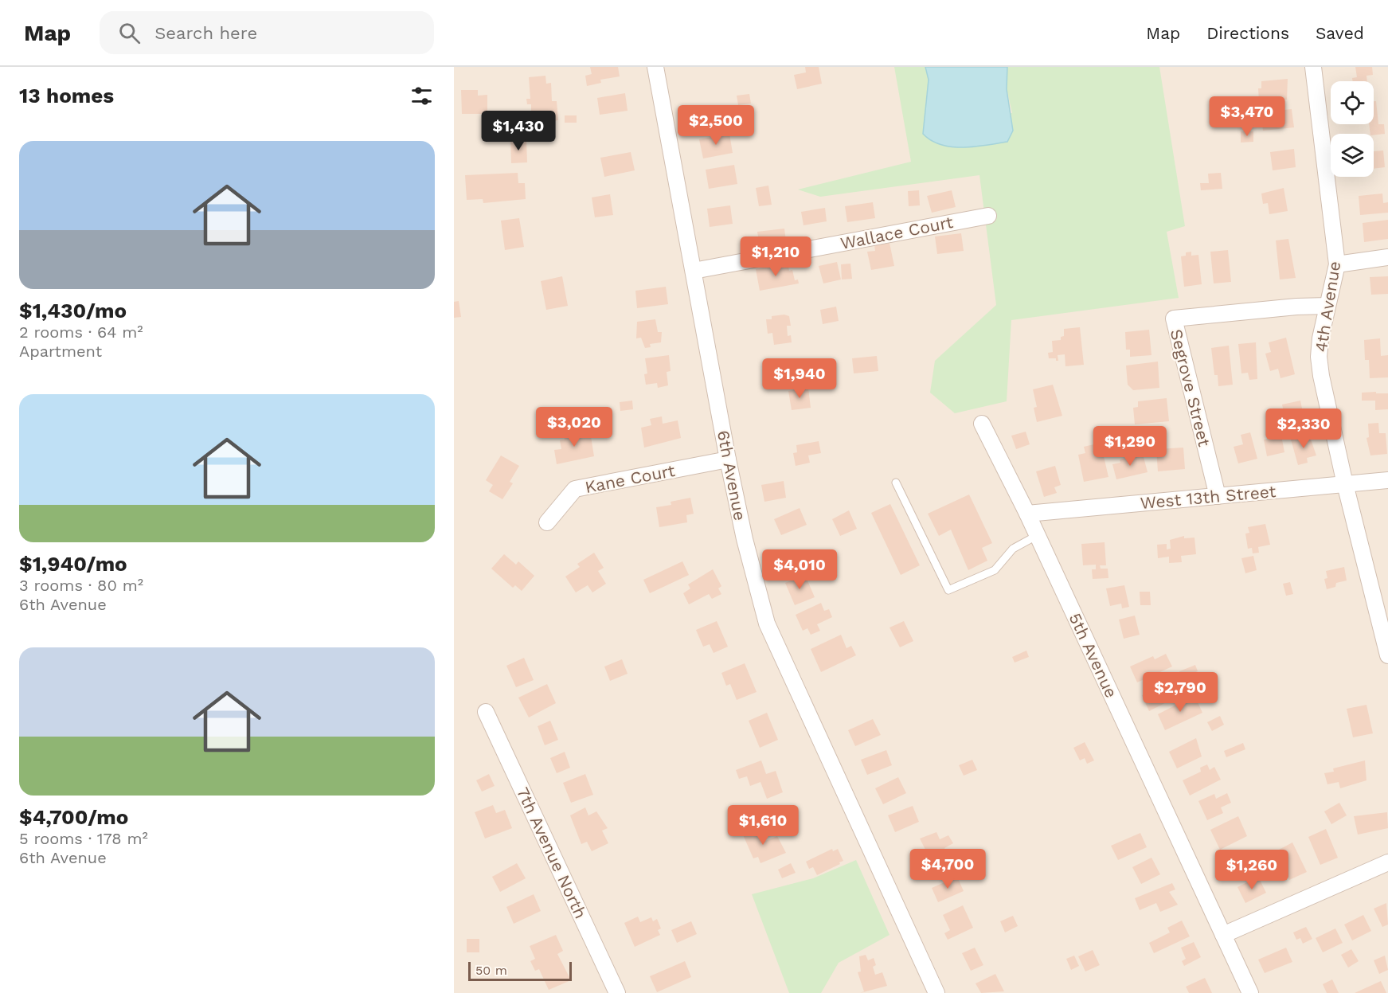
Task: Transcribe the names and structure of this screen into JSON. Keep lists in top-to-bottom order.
{
  "streets": {
    "street": [
      "Wallace Court",
      "4th Avenue",
      "Segrove Street",
      "6th Avenue",
      "Kane Court",
      "West 13th Street",
      "5th Avenue",
      "7th Avenue North"
    ]
  },
  "crossings": [
    ["Wallace Court", "6th Avenue"],
    ["4th Avenue", "Segrove Street"],
    ["4th Avenue", "West 13th Street"],
    ["Segrove Street", "West 13th Street"],
    ["6th Avenue", "Kane Court"],
    ["West 13th Street", "5th Avenue"]
  ],
  "scale_bar": "50 m",
  "page": {
    "header": "Map",
    "search": "Search here",
    "nav": ["Map", "Directions", "Saved"],
    "heading": "13 homes",
    "price": [
      "$3,470",
      "$2,500",
      "$1,430",
      "$1,210",
      "$1,940",
      "$3,020",
      "$2,330",
      "$1,290",
      "$4,010",
      "$2,790",
      "$1,610",
      "$4,700",
      "$1,260"
    ],
    "list": [
      {
        "name": "$1,430/mo",
        "note": "2 rooms · 64 m² · Apartment"
      },
      {
        "name": "$1,940/mo",
        "note": "3 rooms · 80 m² · 6th Avenue"
      },
      {
        "name": "$4,700/mo",
        "note": "5 rooms · 178 m² · 6th Avenue"
      }
    ],
    "scale": "50 m"
  }
}
